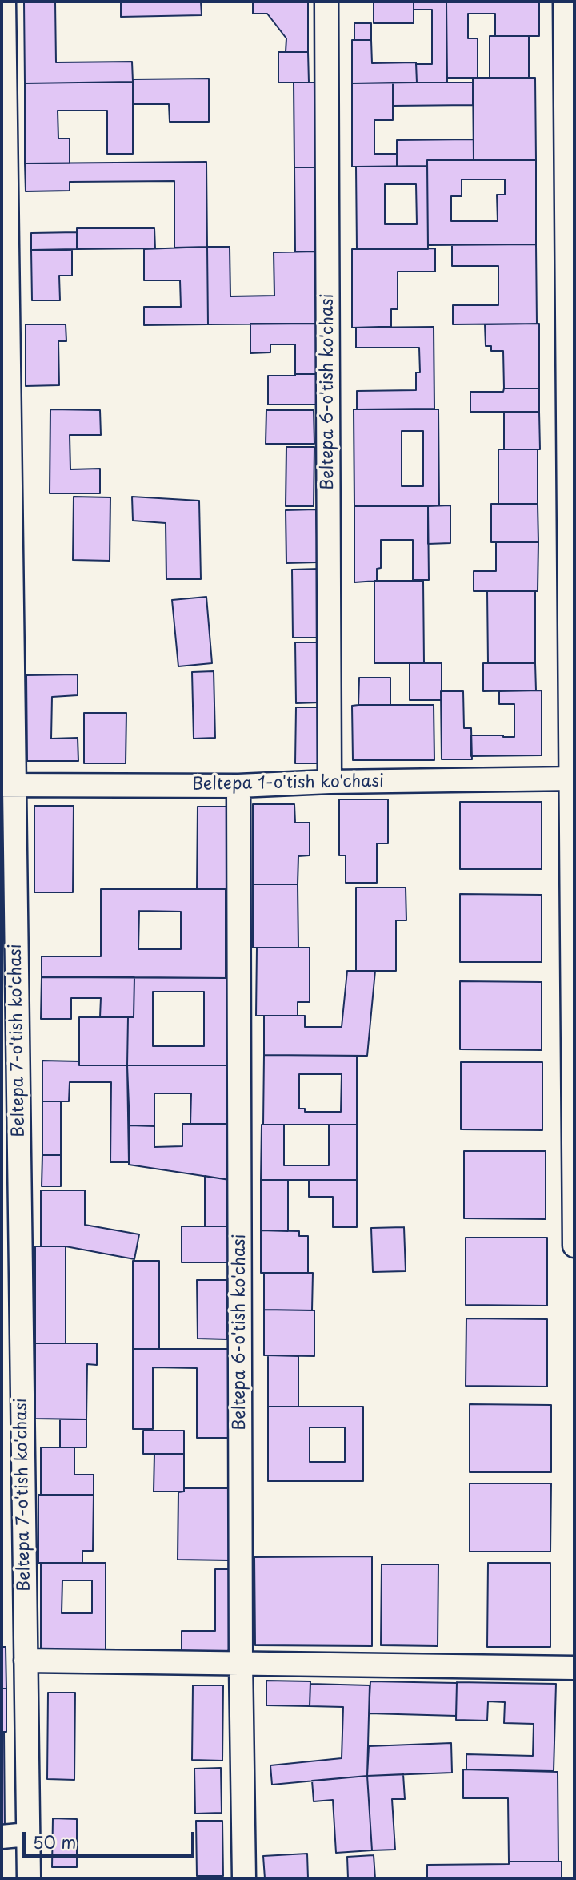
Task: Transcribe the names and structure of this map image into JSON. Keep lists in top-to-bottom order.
{
  "streets": {
    "street": ["Beltepa 6-o'tish ko'chasi", "Beltepa 1-o'tish ko'chasi", "Beltepa 7-o'tish ko'chasi"]
  },
  "crossings": [
    ["Beltepa 6-o'tish ko'chasi", "Beltepa 1-o'tish ko'chasi"],
    ["Beltepa 1-o'tish ko'chasi", "Beltepa 7-o'tish ko'chasi"]
  ],
  "scale_bar": "50 m"
}
